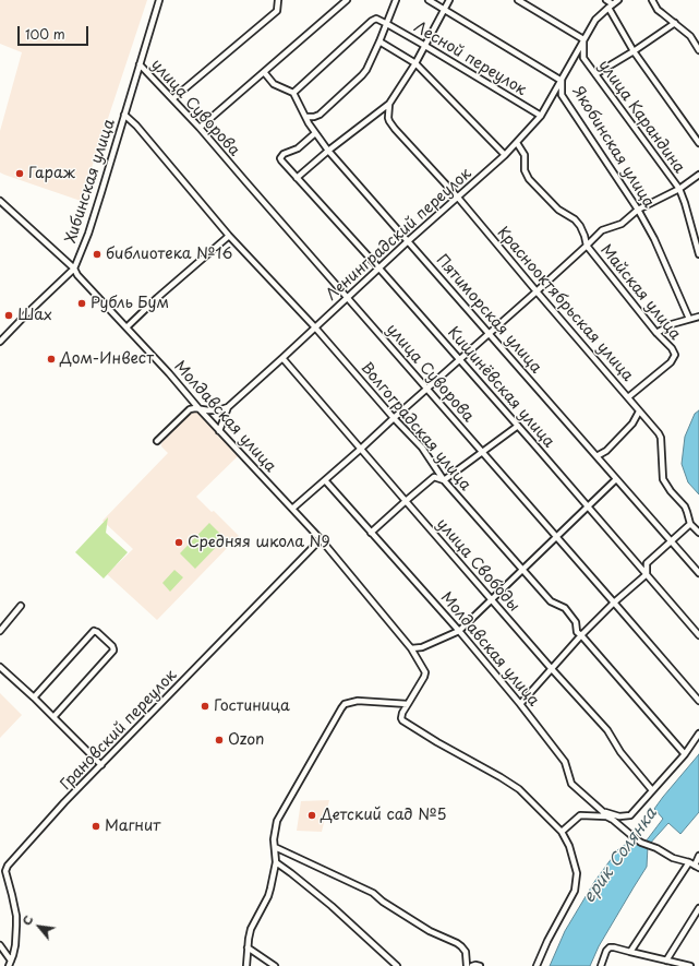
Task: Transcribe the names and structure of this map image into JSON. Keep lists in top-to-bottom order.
{
  "streets": {
    "street": [
      "Лесной переулок",
      "улица Суворова",
      "улица Карандина",
      "Якобинская улица",
      "Хибинская улица",
      "Ленинградский переулок",
      "Майская улица",
      "Краснооктябрьская улица",
      "Пятиморская улица",
      "Кишинёвская улица",
      "Молдавская улица",
      "Волгоградская улица",
      "улица Свободы",
      "Грановский переулок"
    ]
  },
  "crossings": [
    ["Лесной переулок", "Ленинградский переулок"],
    ["улица Суворова", "Хибинская улица"],
    ["улица Суворова", "Ленинградский переулок"],
    ["улица Карандина", "Ленинградский переулок"],
    ["Якобинская улица", "Ленинградский переулок"],
    ["Хибинская улица", "Молдавская улица"],
    ["Хибинская улица", "Волгоградская улица"],
    ["Ленинградский переулок", "Майская улица"],
    ["Ленинградский переулок", "Краснооктябрьская улица"],
    ["Ленинградский переулок", "Пятиморская улица"],
    ["Ленинградский переулок", "Кишинёвская улица"],
    ["Ленинградский переулок", "Волгоградская улица"],
    ["Ленинградский переулок", "улица Свободы"],
    ["Майская улица", "Краснооктябрьская улица"],
    ["Пятиморская улица", "Кишинёвская улица"],
    ["Молдавская улица", "Грановский переулок"]
  ],
  "water": ["ерик Солянка"],
  "places": [
    "Гараж",
    "библиотека №16",
    "Рубль Бум",
    "Шах",
    "Дом-Инвест",
    "Средняя школа N9",
    "Гостиница",
    "Ozon",
    "Детский сад №5",
    "Магнит"
  ],
  "scale_bar": "100 m",
  "north": "top left"
}
